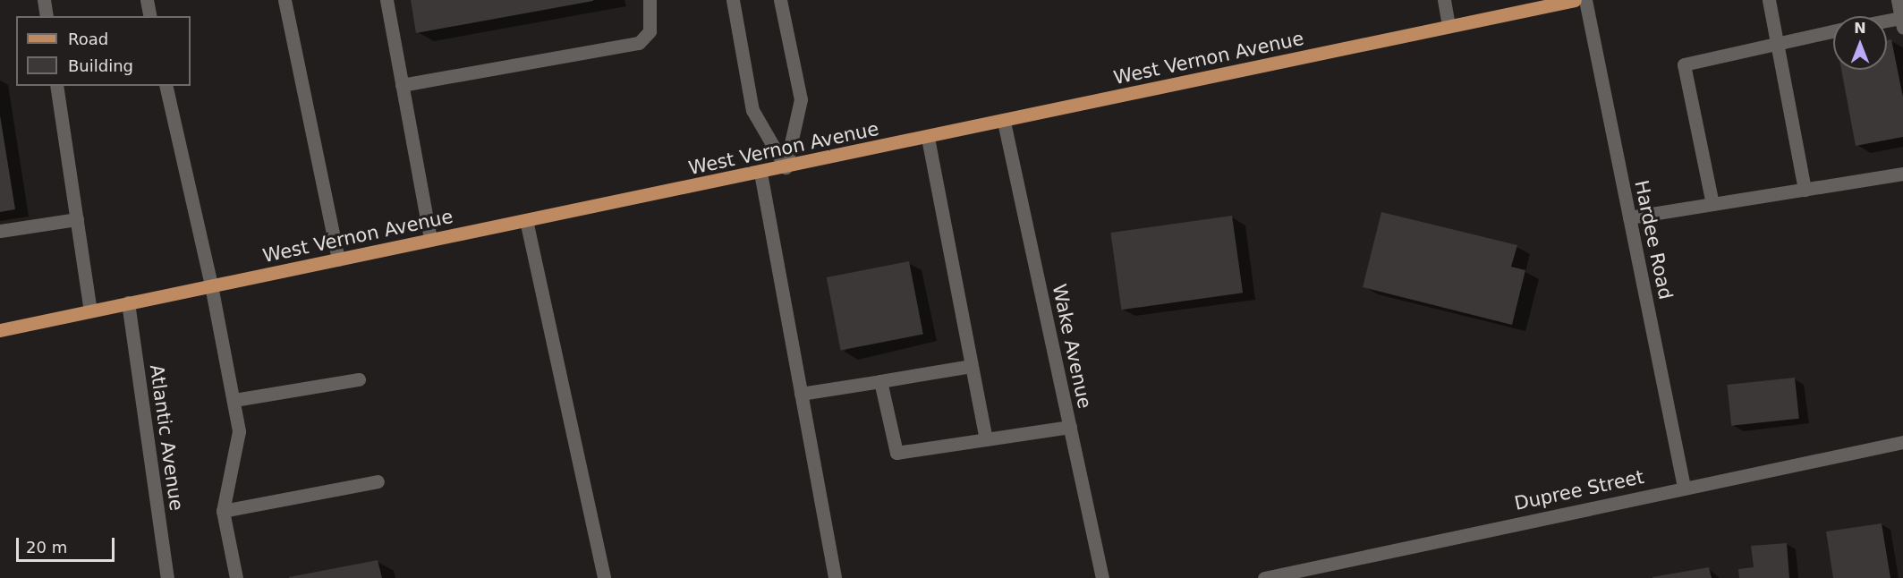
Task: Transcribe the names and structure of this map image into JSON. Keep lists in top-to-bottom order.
{
  "streets": {
    "main road": ["West Vernon Avenue"],
    "street": [
      "Hardee Road",
      "Wake Avenue",
      "Atlantic Avenue",
      "Dupree Street"
    ]
  },
  "crossings": [
    ["West Vernon Avenue", "Wake Avenue"],
    ["West Vernon Avenue", "Atlantic Avenue"],
    ["Hardee Road", "Dupree Street"]
  ],
  "legend": ["Road", "Building"],
  "scale_bar": "20 m",
  "north": "top"
}
